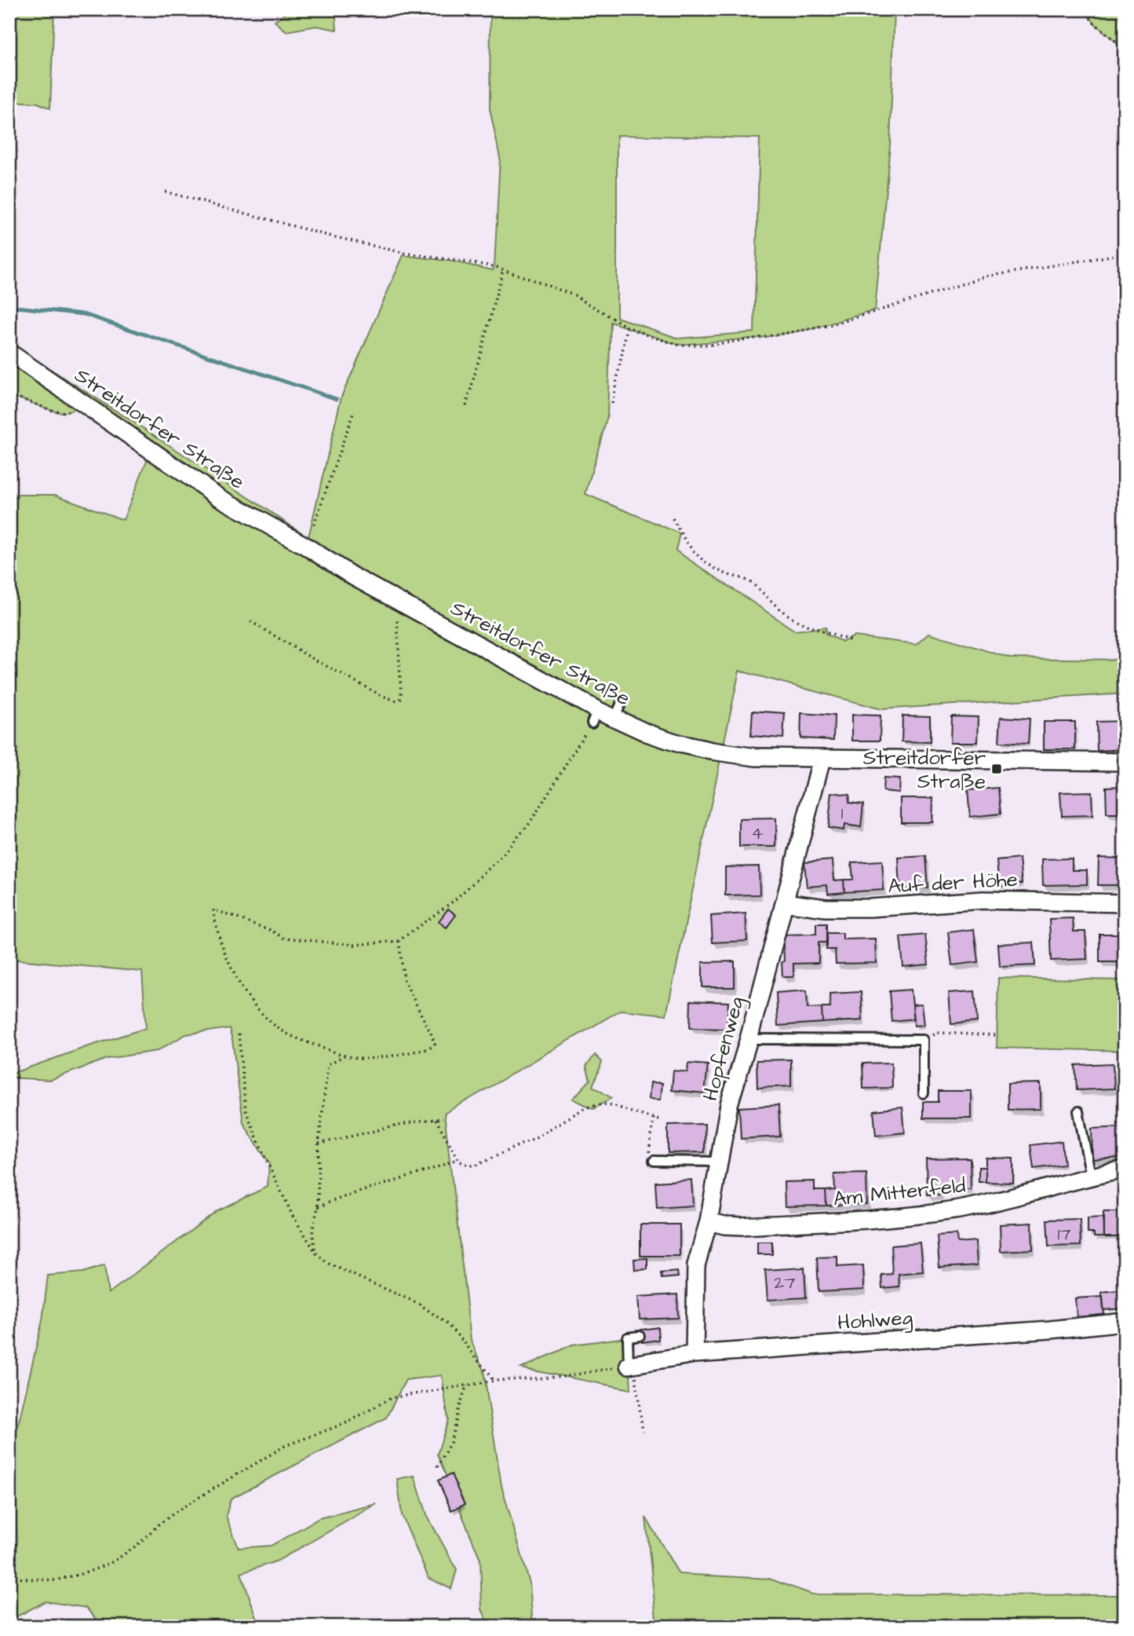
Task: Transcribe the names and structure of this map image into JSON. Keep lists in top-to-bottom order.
{
  "streets": {
    "street": [
      "Streitdorfer Straße",
      "Auf der Höhe",
      "Hopfenweg",
      "Am Mitterfeld",
      "Hohlweg"
    ]
  },
  "crossings": [
    ["Streitdorfer Straße", "Hopfenweg"],
    ["Auf der Höhe", "Hopfenweg"],
    ["Hopfenweg", "Am Mitterfeld"],
    ["Hopfenweg", "Hohlweg"]
  ],
  "places": {
    "transit": ["Streitdorfer Straße"]
  },
  "house_numbers": [
    "1",
    "4",
    "17",
    "27"
  ]
}
